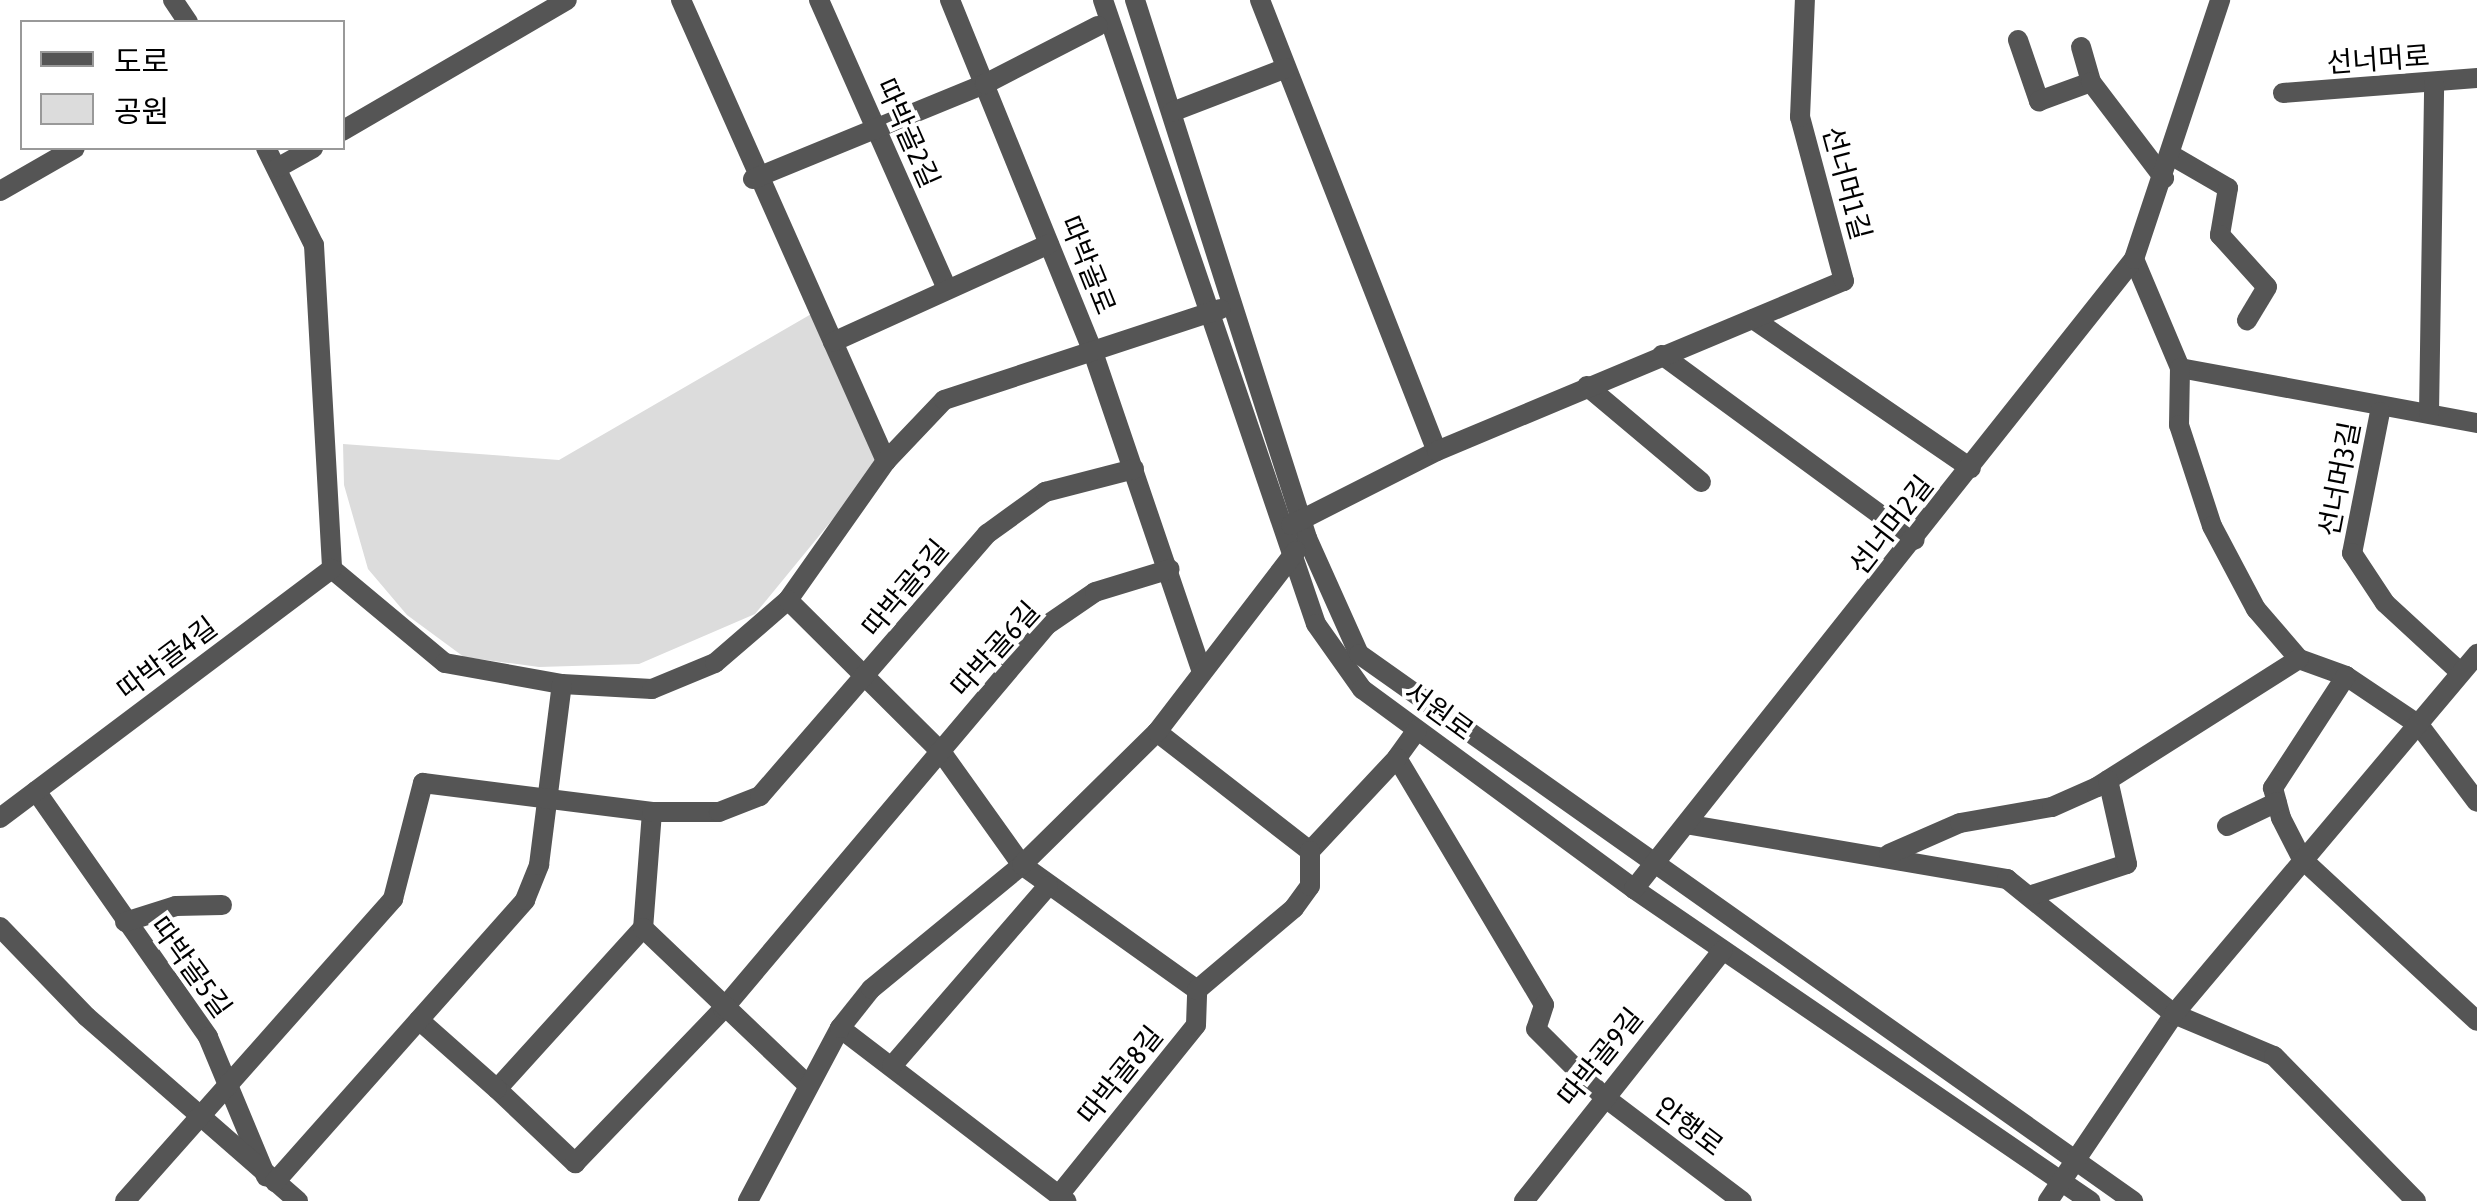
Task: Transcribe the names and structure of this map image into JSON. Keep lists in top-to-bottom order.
{
  "streets": {
    "street": [
      "선너머로",
      "따박골2길",
      "선너머1길",
      "따박골로",
      "선너머3길",
      "선너머2길",
      "따박골5길",
      "따박골6길",
      "따박골4길",
      "서원로",
      "따박골9길",
      "따박골8길",
      "안행로"
    ]
  },
  "crossings": [
    ["선너머1길", "서원로"],
    ["따박골로", "따박골5길"],
    ["선너머2길", "서원로"],
    ["서원로", "따박골9길"],
    ["따박골9길", "안행로"]
  ],
  "legend": ["도로", "공원"]
}
